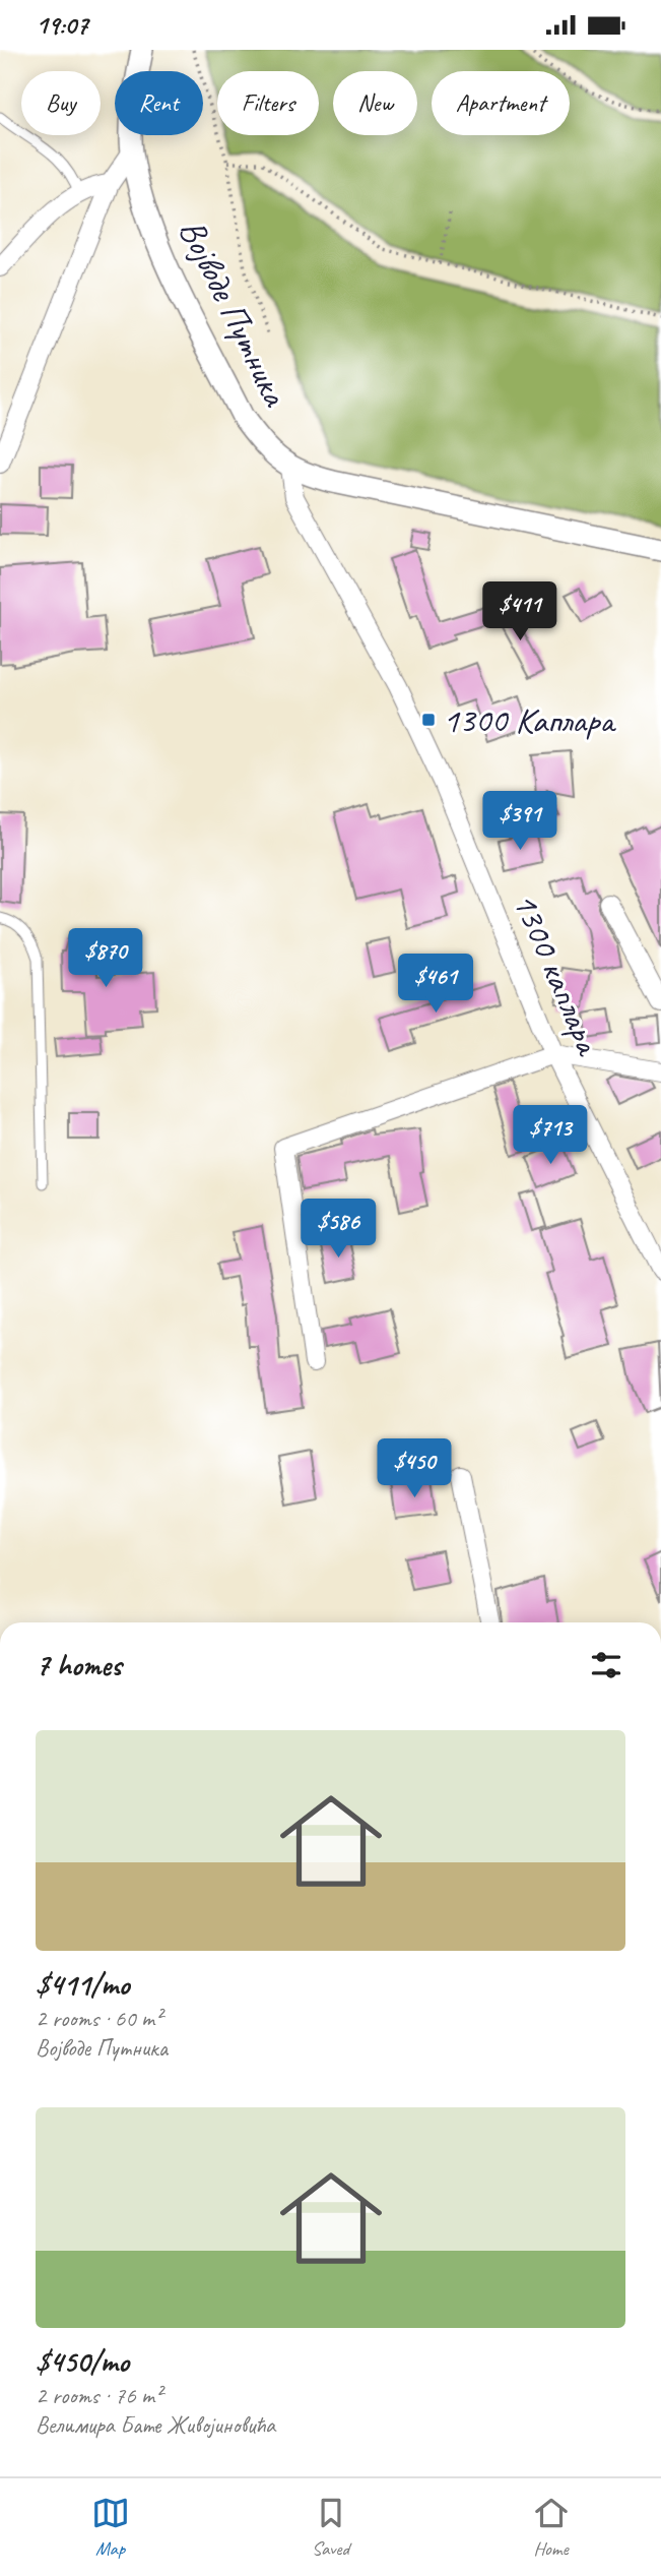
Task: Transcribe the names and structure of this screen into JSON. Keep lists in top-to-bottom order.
{
  "streets": {
    "street": ["Војводе Путника", "1300 каплара"]
  },
  "crossings": [
    ["Војводе Путника", "1300 каплара"]
  ],
  "places": {
    "transit": ["1300 Каплара"]
  },
  "page": {
    "status": "19:07",
    "chip": [
      "Buy",
      "Rent",
      "Filters",
      "New",
      "Apartment"
    ],
    "price": [
      "$411",
      "$391",
      "$870",
      "$461",
      "$713",
      "$586",
      "$450"
    ],
    "heading": "7 homes",
    "list": [
      {
        "name": "$411/mo",
        "note": "2 rooms · 60 m² · Војводе Путника"
      },
      {
        "name": "$450/mo",
        "note": "2 rooms · 76 m² · Велимира Бате Живојиновића"
      }
    ],
    "tabs": ["Map", "Saved", "Home"]
  }
}
